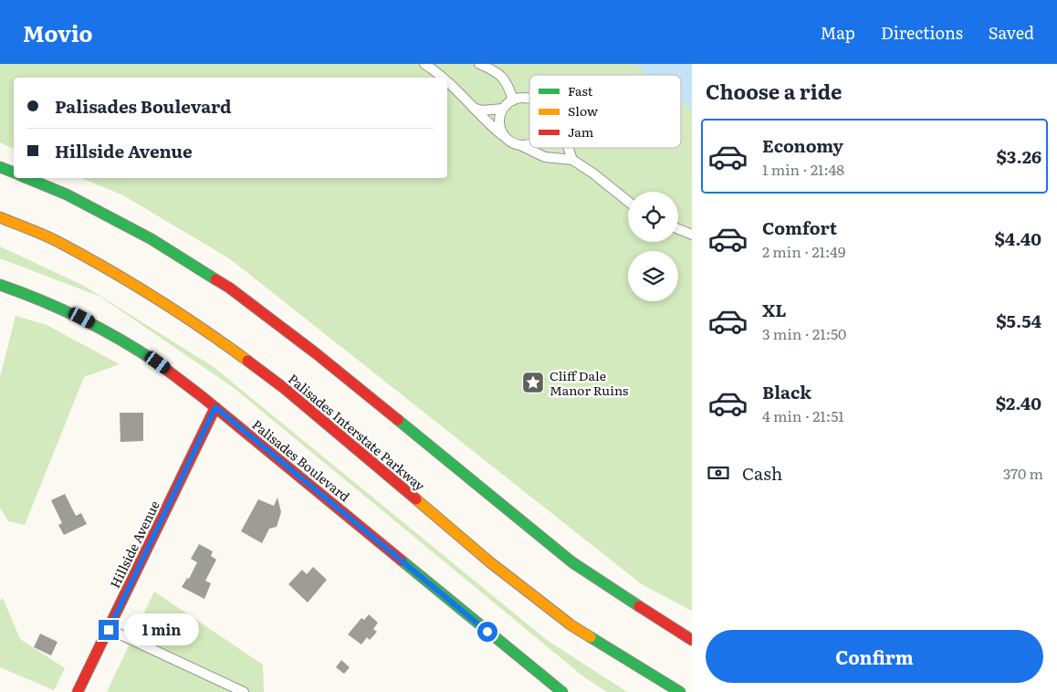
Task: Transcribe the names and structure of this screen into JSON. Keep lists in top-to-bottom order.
{
  "streets": {
    "main road": ["Palisades Interstate Parkway", "Palisades Boulevard", "Hillside Avenue"]
  },
  "crossings": [
    ["Palisades Boulevard", "Hillside Avenue"]
  ],
  "places": {
    "place": ["Cliff Dale Manor Ruins"]
  },
  "legend": ["Fast", "Slow", "Jam"],
  "page": {
    "header": "Movio",
    "nav": ["Map", "Directions", "Saved"],
    "heading": "Choose a ride",
    "banner": ["Palisades Boulevard", "Hillside Avenue"],
    "list": [
      {
        "name": "Economy",
        "note": "1 min · 21:48",
        "value": "$3.26"
      },
      {
        "name": "Comfort",
        "note": "2 min · 21:49",
        "value": "$4.40"
      },
      {
        "name": "XL",
        "note": "3 min · 21:50",
        "value": "$5.54"
      },
      {
        "name": "Black",
        "note": "4 min · 21:51",
        "value": "$2.40"
      }
    ],
    "pay": ["Cash", "370 m"],
    "bubble": "1 min",
    "buttons": "Confirm"
  }
}
